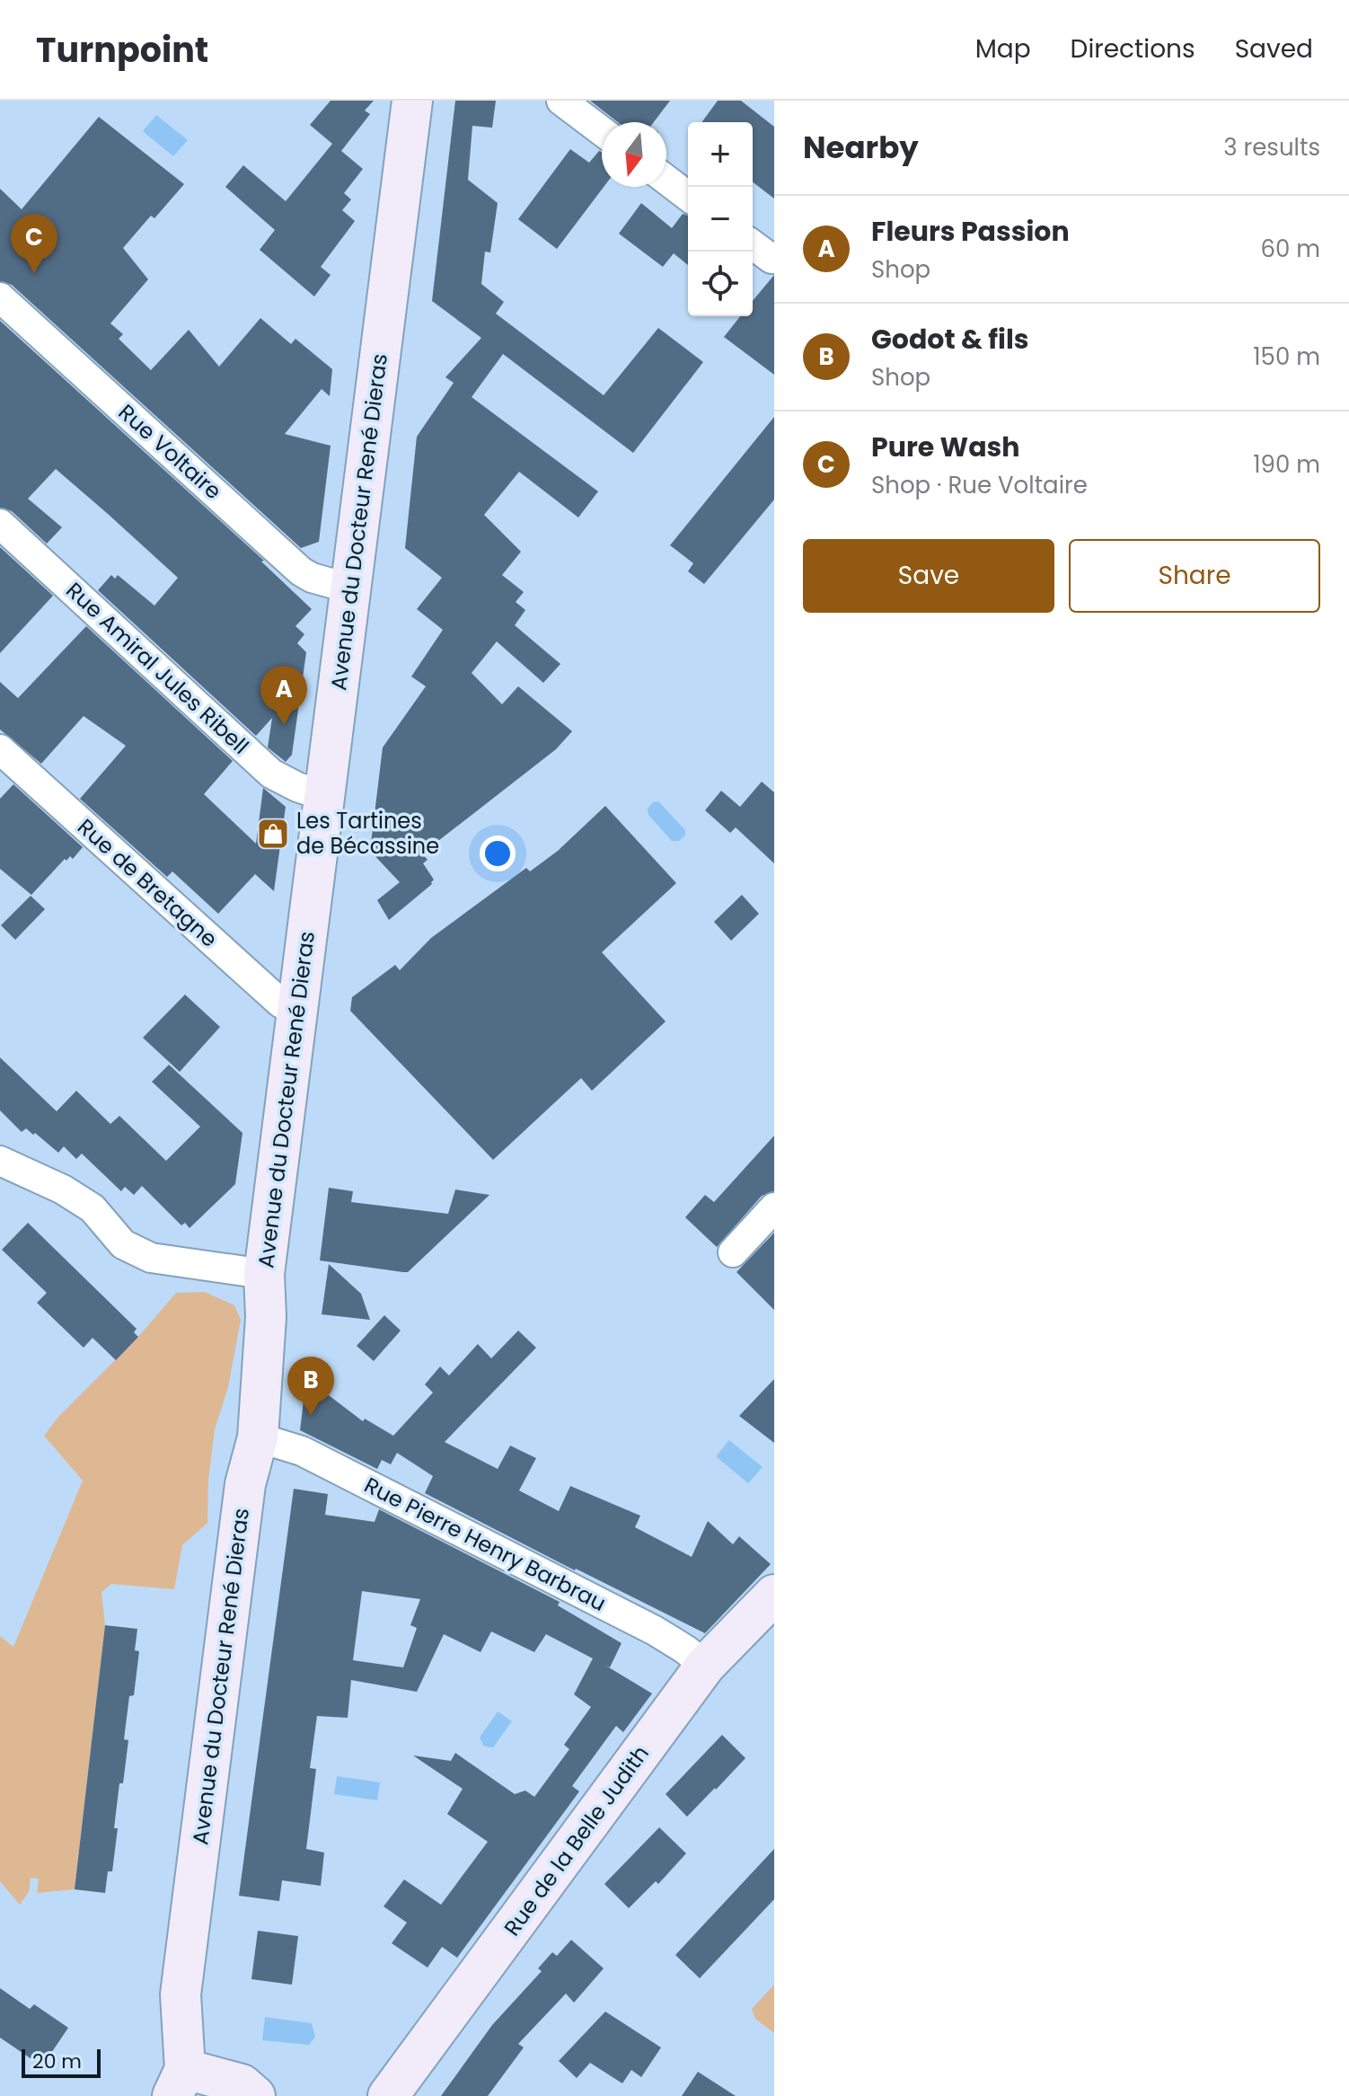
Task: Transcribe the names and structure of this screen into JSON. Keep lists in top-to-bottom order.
{
  "streets": {
    "main road": ["Avenue du Docteur René Dieras", "Rue de la Belle Judith"],
    "street": [
      "Rue Voltaire",
      "Rue Amiral Jules Ribell",
      "Rue de Bretagne",
      "Rue Pierre Henry Barbrau"
    ]
  },
  "crossings": [
    ["Rue Voltaire", "Avenue du Docteur René Dieras"],
    ["Avenue du Docteur René Dieras", "Rue Amiral Jules Ribell"],
    ["Avenue du Docteur René Dieras", "Rue de Bretagne"],
    ["Avenue du Docteur René Dieras", "Rue Pierre Henry Barbrau"],
    ["Rue Pierre Henry Barbrau", "Rue de la Belle Judith"]
  ],
  "places": {
    "shop": ["Les Tartines de Bécassine"]
  },
  "scale_bar": "20 m",
  "north": "bottom",
  "page": {
    "header": "Turnpoint",
    "nav": ["Map", "Directions", "Saved"],
    "heading": ["Nearby", "3 results"],
    "map_buttons": ["+", "−"],
    "list": [
      {
        "mark": "A",
        "name": "Fleurs Passion",
        "note": "Shop",
        "value": "60 m"
      },
      {
        "mark": "B",
        "name": "Godot & fils",
        "note": "Shop",
        "value": "150 m"
      },
      {
        "mark": "C",
        "name": "Pure Wash",
        "note": "Shop · Rue Voltaire",
        "value": "190 m"
      }
    ],
    "pins": ["C", "A", "B"],
    "buttons": ["Save", "Share"],
    "scale": "20 m"
  }
}
